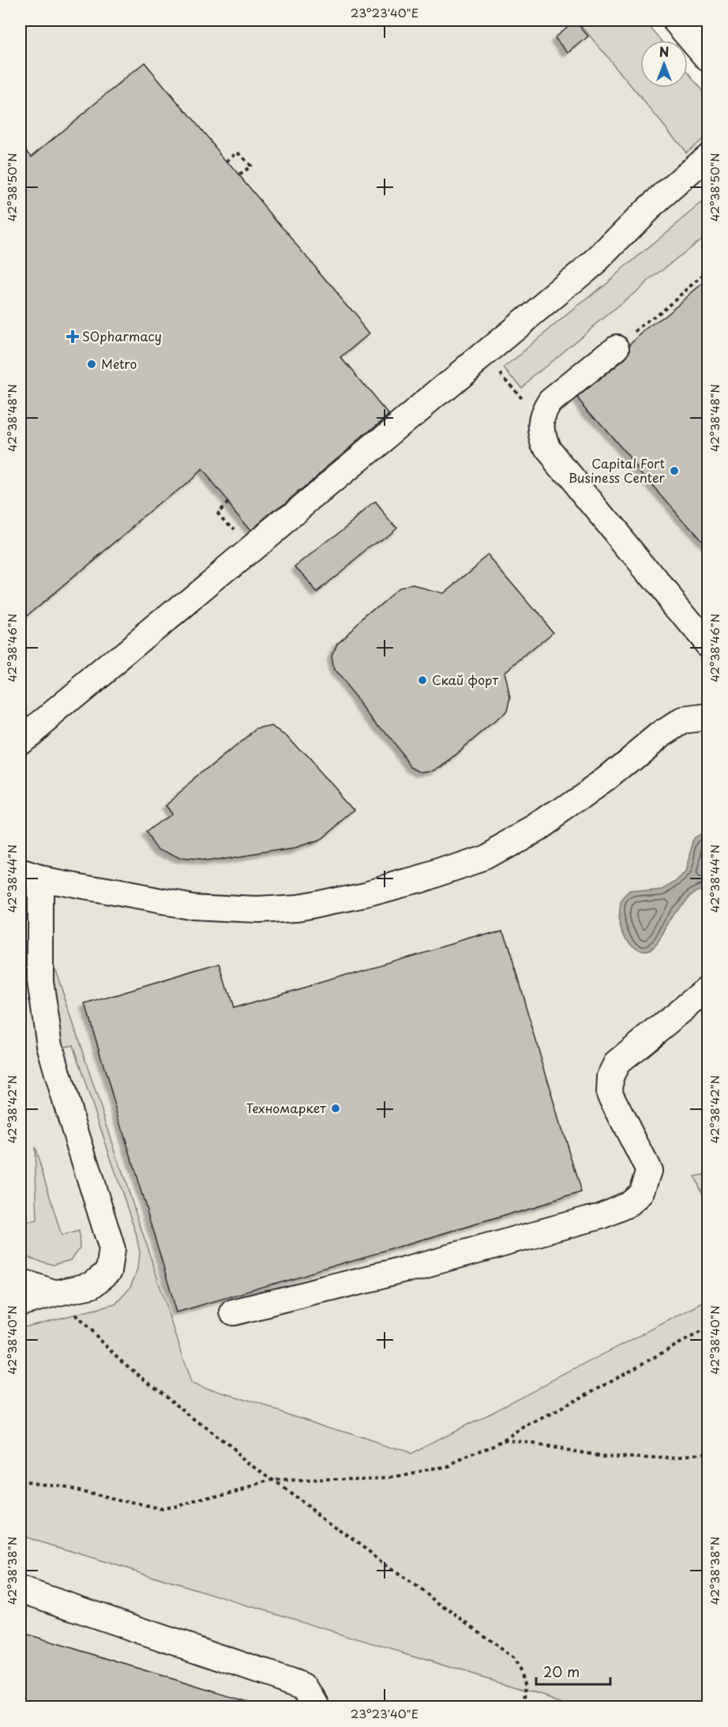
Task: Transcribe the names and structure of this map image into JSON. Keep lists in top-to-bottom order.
{
  "places": {
    "health": ["SOpharmacy"],
    "other": [
      "Metro",
      "Capital Fort Business Center",
      "Скай форт",
      "Техномаркет"
    ]
  },
  "scale_bar": "20 m",
  "north": "top",
  "coordinates": [
    "23°23'40\"E",
    "42°38'50\"N",
    "42°38'48\"N",
    "42°38'46\"N",
    "42°38'44\"N",
    "42°38'42\"N",
    "42°38'40\"N",
    "42°38'38\"N"
  ]
}
